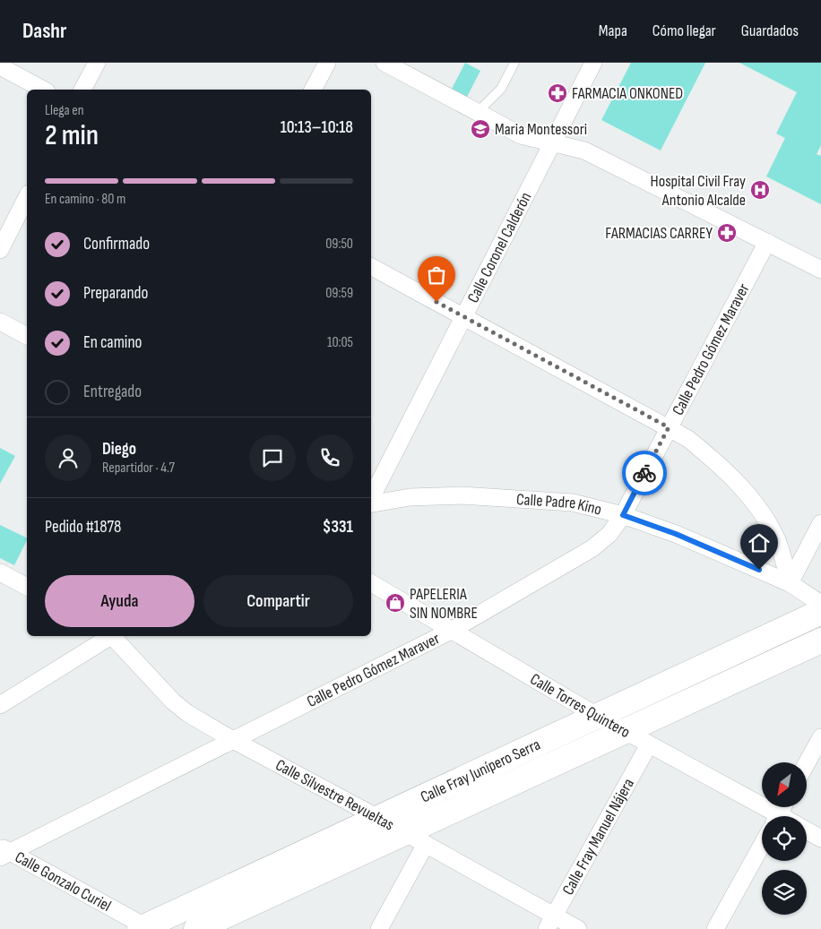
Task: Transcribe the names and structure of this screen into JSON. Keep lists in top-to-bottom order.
{
  "streets": {
    "street": [
      "Calle Coronel Calderón",
      "Calle Pedro Gómez Maraver",
      "Calle Padre Kino",
      "Calle Torres Quintero",
      "Calle Fray Junípero Serra",
      "Calle Silvestre Revueltas",
      "Calle Fray Manuel Nájera",
      "Calle Gonzalo Curiel"
    ]
  },
  "crossings": [
    ["Calle Pedro Gómez Maraver", "Calle Padre Kino"],
    ["Calle Pedro Gómez Maraver", "Calle Torres Quintero"],
    ["Calle Pedro Gómez Maraver", "Calle Silvestre Revueltas"],
    ["Calle Pedro Gómez Maraver", "Calle Gonzalo Curiel"],
    ["Calle Torres Quintero", "Calle Fray Junípero Serra"],
    ["Calle Torres Quintero", "Calle Fray Manuel Nájera"],
    ["Calle Fray Junípero Serra", "Calle Silvestre Revueltas"],
    ["Calle Fray Junípero Serra", "Calle Gonzalo Curiel"],
    ["Calle Silvestre Revueltas", "Calle Fray Manuel Nájera"]
  ],
  "places": {
    "pharmacy": ["FARMACIA ONKONED", "FARMACIAS CARREY"],
    "school or university": ["Maria Montessori"],
    "hospital": ["Hospital Civil Fray Antonio Alcalde"],
    "shop": ["PAPELERIA SIN NOMBRE"]
  },
  "north": "bottom left",
  "page": {
    "header": "Dashr",
    "nav": ["Mapa", "Cómo llegar", "Guardados"],
    "heading": ["2 min", "Llega en", "10:13–10:18"],
    "panel": [
      "Diego",
      "Repartidor · 4.7",
      "Pedido #1878",
      "$331"
    ],
    "bar": "En camino · 80 m",
    "list": [
      ["Confirmado", "09:50"],
      ["Preparando", "09:59"],
      ["En camino", "10:05"],
      "Entregado"
    ],
    "buttons": ["Ayuda", "Compartir"]
  }
}
